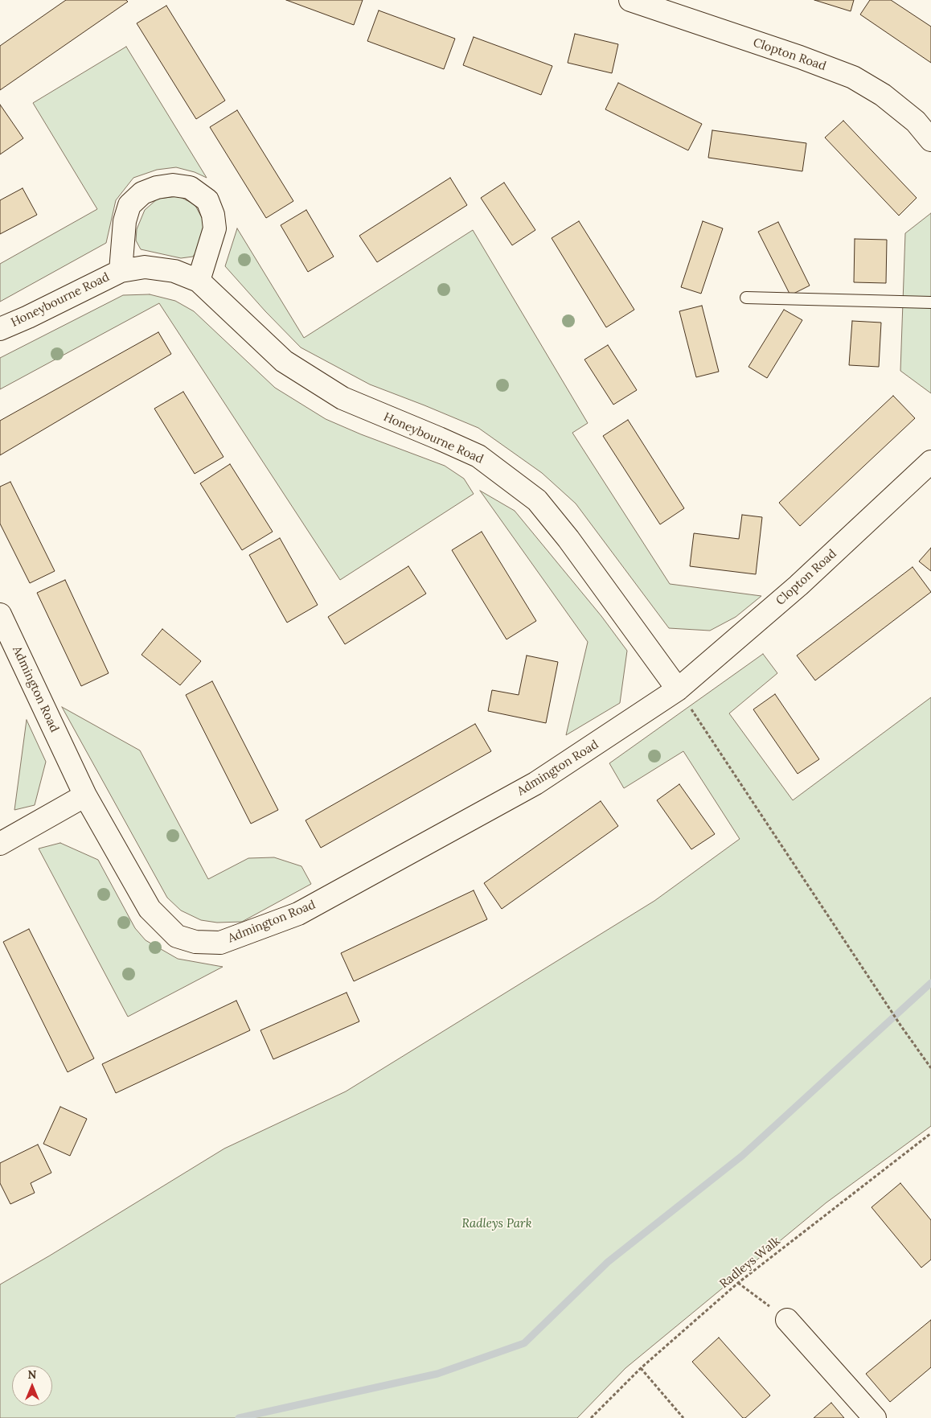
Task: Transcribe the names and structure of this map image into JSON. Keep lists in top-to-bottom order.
{
  "streets": {
    "street": ["Clopton Road", "Honeybourne Road", "Admington Road"],
    "path": ["Radleys Walk"]
  },
  "crossings": [
    ["Clopton Road", "Honeybourne Road"],
    ["Clopton Road", "Admington Road"],
    ["Honeybourne Road", "Admington Road"]
  ],
  "parks": ["Radleys Park"],
  "north": "top"
}
